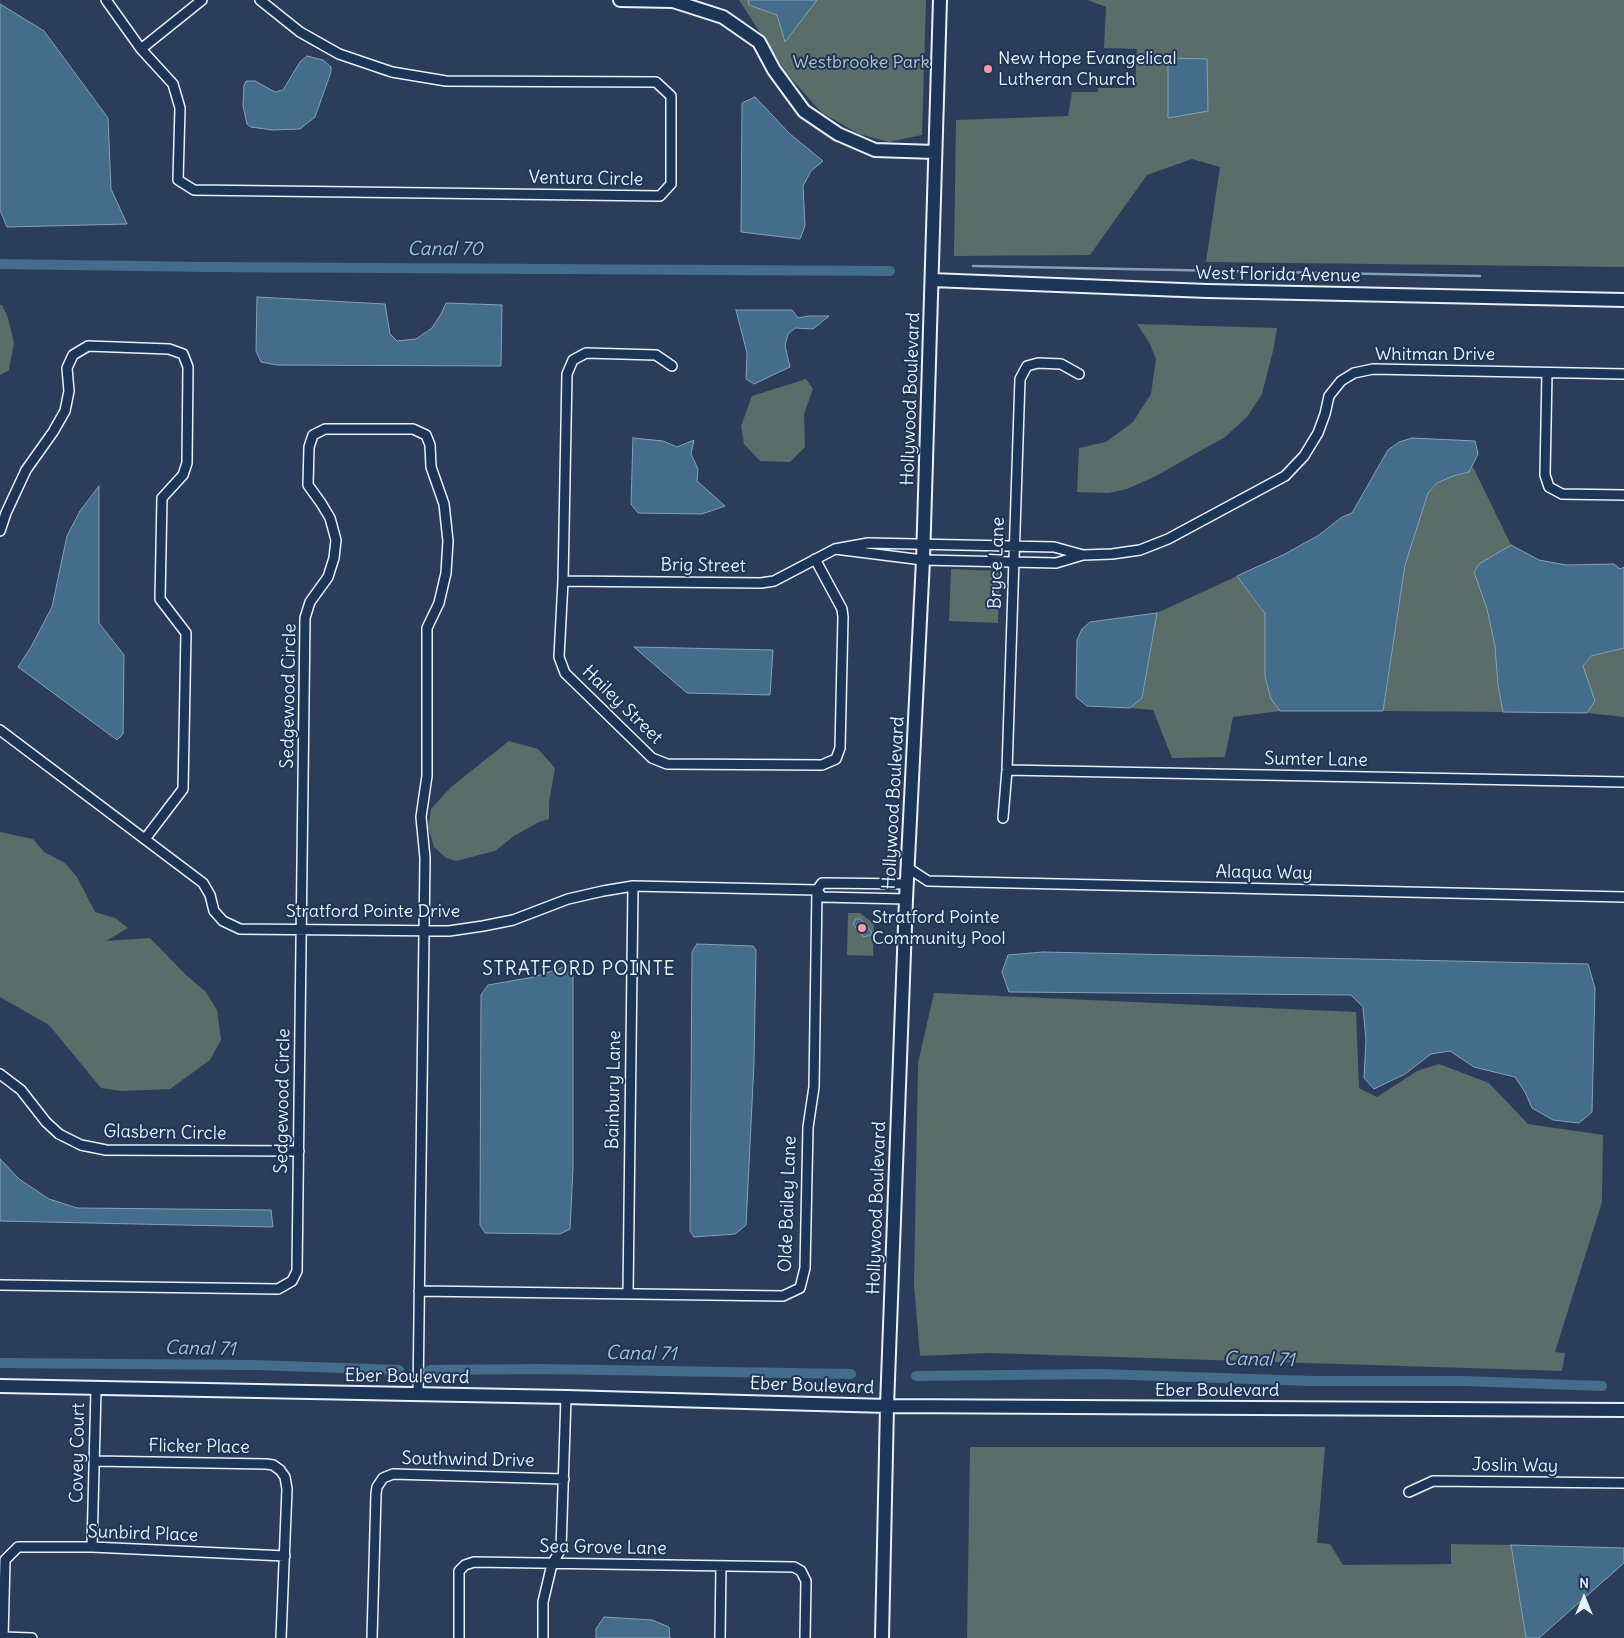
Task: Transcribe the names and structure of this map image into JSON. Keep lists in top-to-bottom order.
{
  "streets": {
    "street": [
      "Ventura Circle",
      "West Florida Avenue",
      "Whitman Drive",
      "Hollywood Boulevard",
      "Bryce Lane",
      "Brig Street",
      "Sedgewood Circle",
      "Hailey Street",
      "Sumter Lane",
      "Alaqua Way",
      "Stratford Pointe Drive",
      "Bainbury Lane",
      "Glasbern Circle",
      "Olde Bailey Lane",
      "Eber Boulevard",
      "Flicker Place",
      "Covey Court",
      "Southwind Drive",
      "Joslin Way",
      "Sunbird Place",
      "Sea Grove Lane"
    ]
  },
  "crossings": [
    ["West Florida Avenue", "Hollywood Boulevard"],
    ["Whitman Drive", "Hollywood Boulevard"],
    ["Whitman Drive", "Bryce Lane"],
    ["Whitman Drive", "Brig Street"],
    ["Hollywood Boulevard", "Brig Street"],
    ["Hollywood Boulevard", "Alaqua Way"],
    ["Hollywood Boulevard", "Eber Boulevard"],
    ["Bryce Lane", "Sumter Lane"],
    ["Brig Street", "Hailey Street"],
    ["Sedgewood Circle", "Stratford Pointe Drive"],
    ["Sedgewood Circle", "Glasbern Circle"],
    ["Sedgewood Circle", "Olde Bailey Lane"],
    ["Sedgewood Circle", "Eber Boulevard"],
    ["Stratford Pointe Drive", "Bainbury Lane"],
    ["Stratford Pointe Drive", "Olde Bailey Lane"],
    ["Bainbury Lane", "Olde Bailey Lane"],
    ["Eber Boulevard", "Covey Court"],
    ["Flicker Place", "Covey Court"],
    ["Flicker Place", "Sunbird Place"],
    ["Covey Court", "Sunbird Place"]
  ],
  "districts": ["STRATFORD POINTE"],
  "water": ["Canal 70", "Canal 71"],
  "parks": ["Westbrooke Park"],
  "places": ["New Hope Evangelical Lutheran Church", "Stratford Pointe Community Pool"],
  "north": "top"
}
